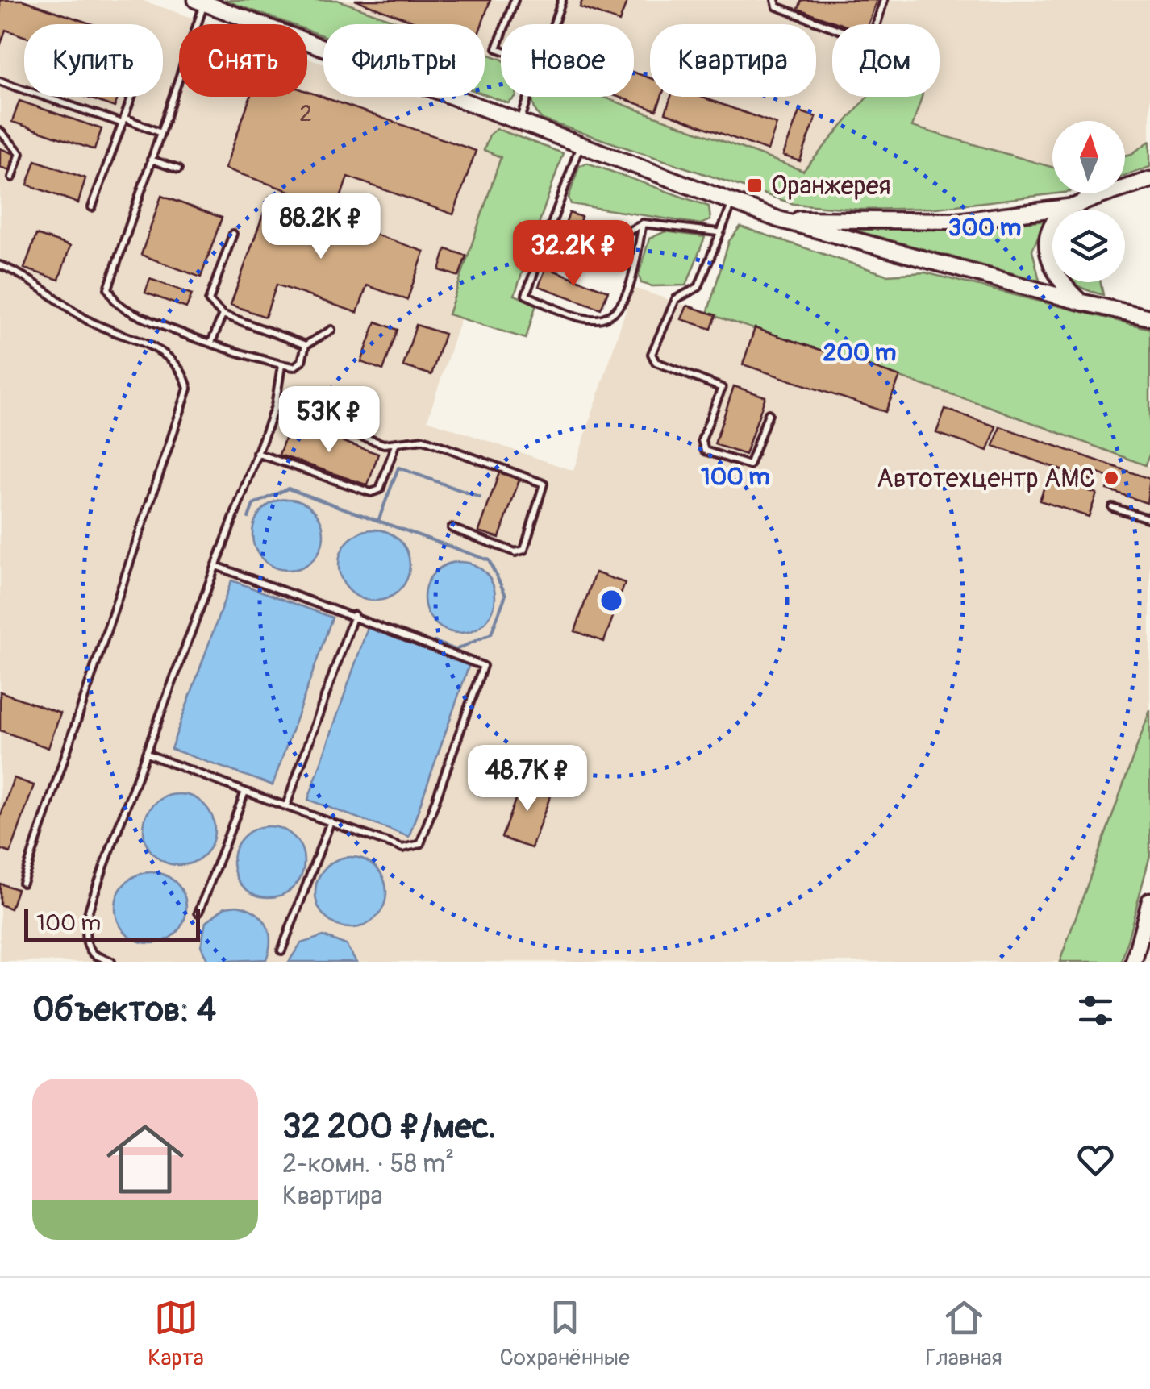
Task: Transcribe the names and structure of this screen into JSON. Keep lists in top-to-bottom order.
{
  "places": {
    "transit": ["Оранжерея"],
    "other": ["Автотехцентр АМС"]
  },
  "house_numbers": ["2"],
  "scale_bar": "100 m",
  "north": "top",
  "page": {
    "chip": [
      "Купить",
      "Снять",
      "Фильтры",
      "Новое",
      "Квартира",
      "Дом"
    ],
    "price": [
      "88.2K ₽",
      "32.2K ₽",
      "53K ₽",
      "48.7K ₽"
    ],
    "scale": "100 m",
    "heading": "Объектов: 4",
    "list": [
      {
        "name": "32 200 ₽/мес.",
        "note": "2-комн. · 58 m² · Квартира"
      }
    ],
    "tabs": ["Карта", "Сохранённые", "Главная"]
  },
  "rings": ["300 m", "200 m", "100 m"]
}
